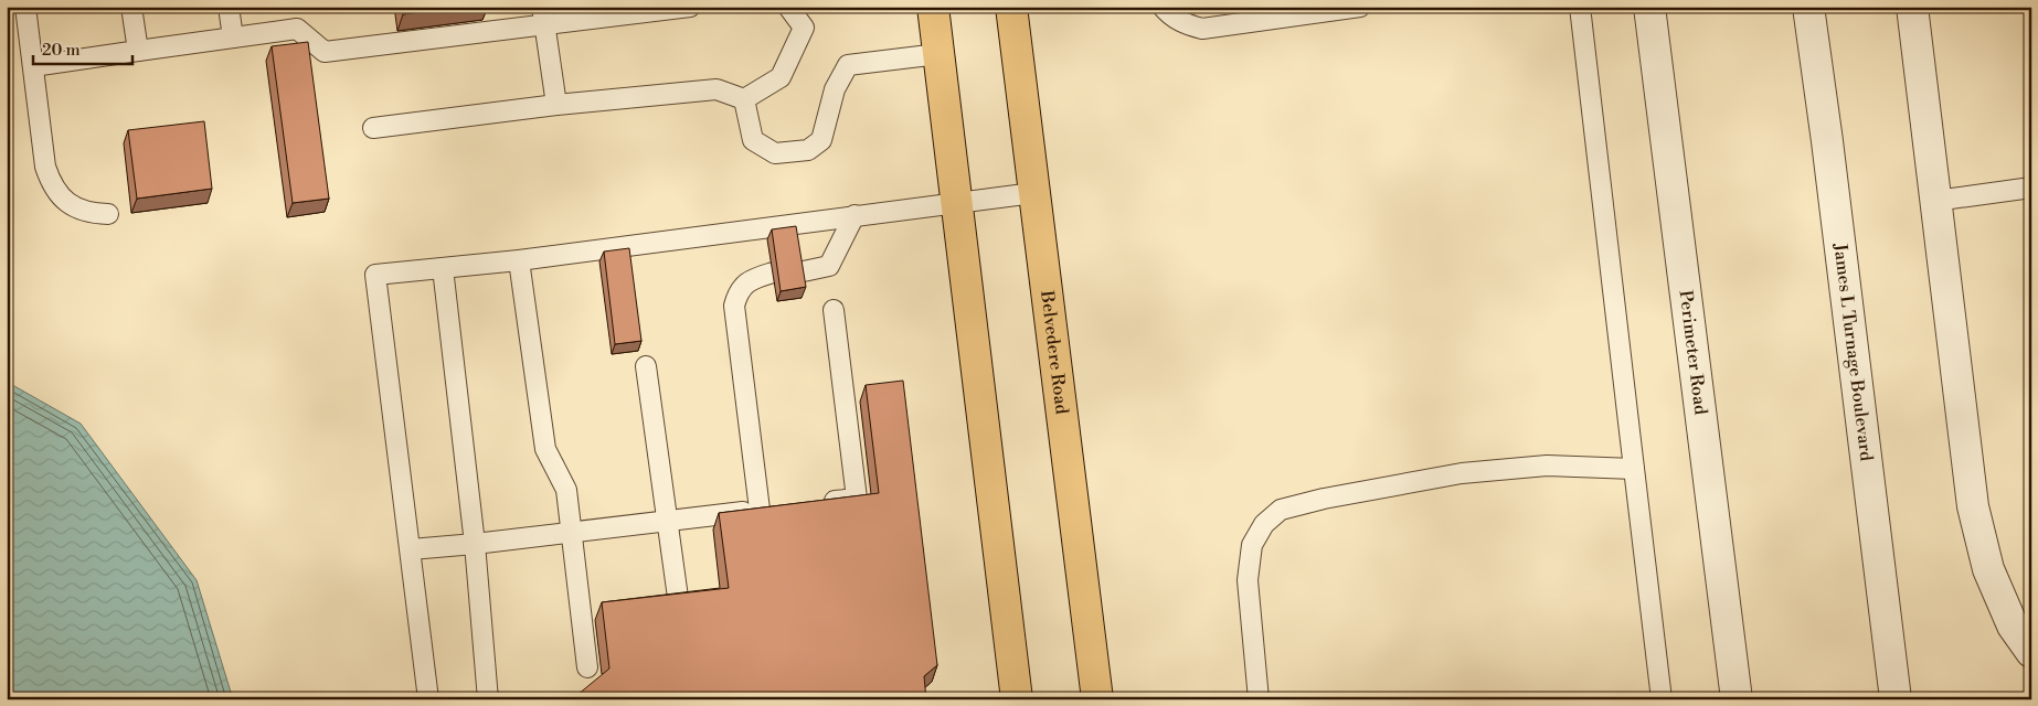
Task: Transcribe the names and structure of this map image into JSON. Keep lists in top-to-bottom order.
{
  "streets": {
    "main road": ["Belvedere Road"],
    "street": ["Perimeter Road", "James L Turnage Boulevard"]
  },
  "scale_bar": "20 m"
}
